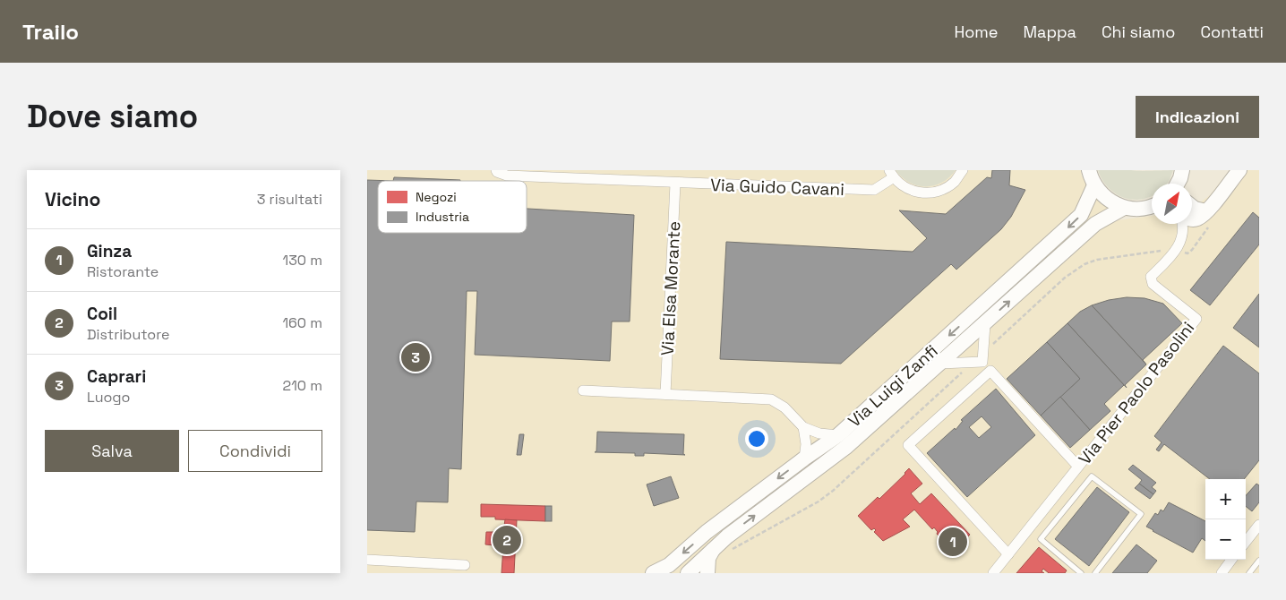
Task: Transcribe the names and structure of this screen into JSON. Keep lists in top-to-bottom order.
{
  "streets": {
    "street": [
      "Via Guido Cavani",
      "Via Elsa Morante",
      "Via Luigi Zanfi",
      "Via Pier Paolo Pasolini"
    ]
  },
  "crossings": [
    ["Via Guido Cavani", "Via Elsa Morante"]
  ],
  "legend": ["Negozi", "Industria"],
  "north": "top right",
  "page": {
    "header": "Trailo",
    "nav": [
      "Home",
      "Mappa",
      "Chi siamo",
      "Contatti"
    ],
    "buttons": [
      "Indicazioni",
      ["Salva", "Condividi"]
    ],
    "title": "Dove siamo",
    "heading": ["Vicino", "3 risultati"],
    "list": [
      {
        "mark": "1",
        "name": "Ginza",
        "note": "Ristorante",
        "value": "130 m"
      },
      {
        "mark": "2",
        "name": "Coil",
        "note": "Distributore",
        "value": "160 m"
      },
      {
        "mark": "3",
        "name": "Caprari",
        "note": "Luogo",
        "value": "210 m"
      }
    ],
    "pins": ["3", "2", "1"],
    "map_buttons": ["+", "−"]
  }
}
